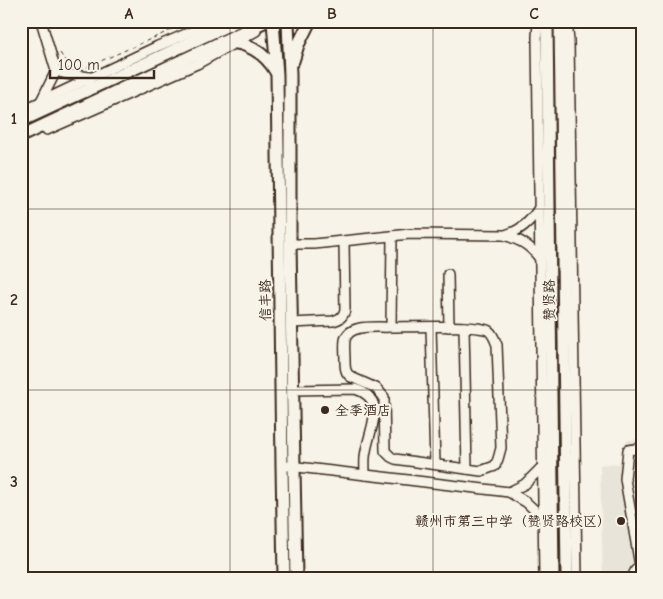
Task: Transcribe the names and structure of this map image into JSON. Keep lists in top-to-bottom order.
{
  "streets": {
    "main road": ["信丰路", "赞贤路"]
  },
  "places": ["全季酒店", "赣州市第三中学（赞贤路校区）"],
  "scale_bar": "100 m",
  "grid": {
    "columns": ["A", "B", "C"],
    "rows": ["1", "2", "3"]
  }
}
